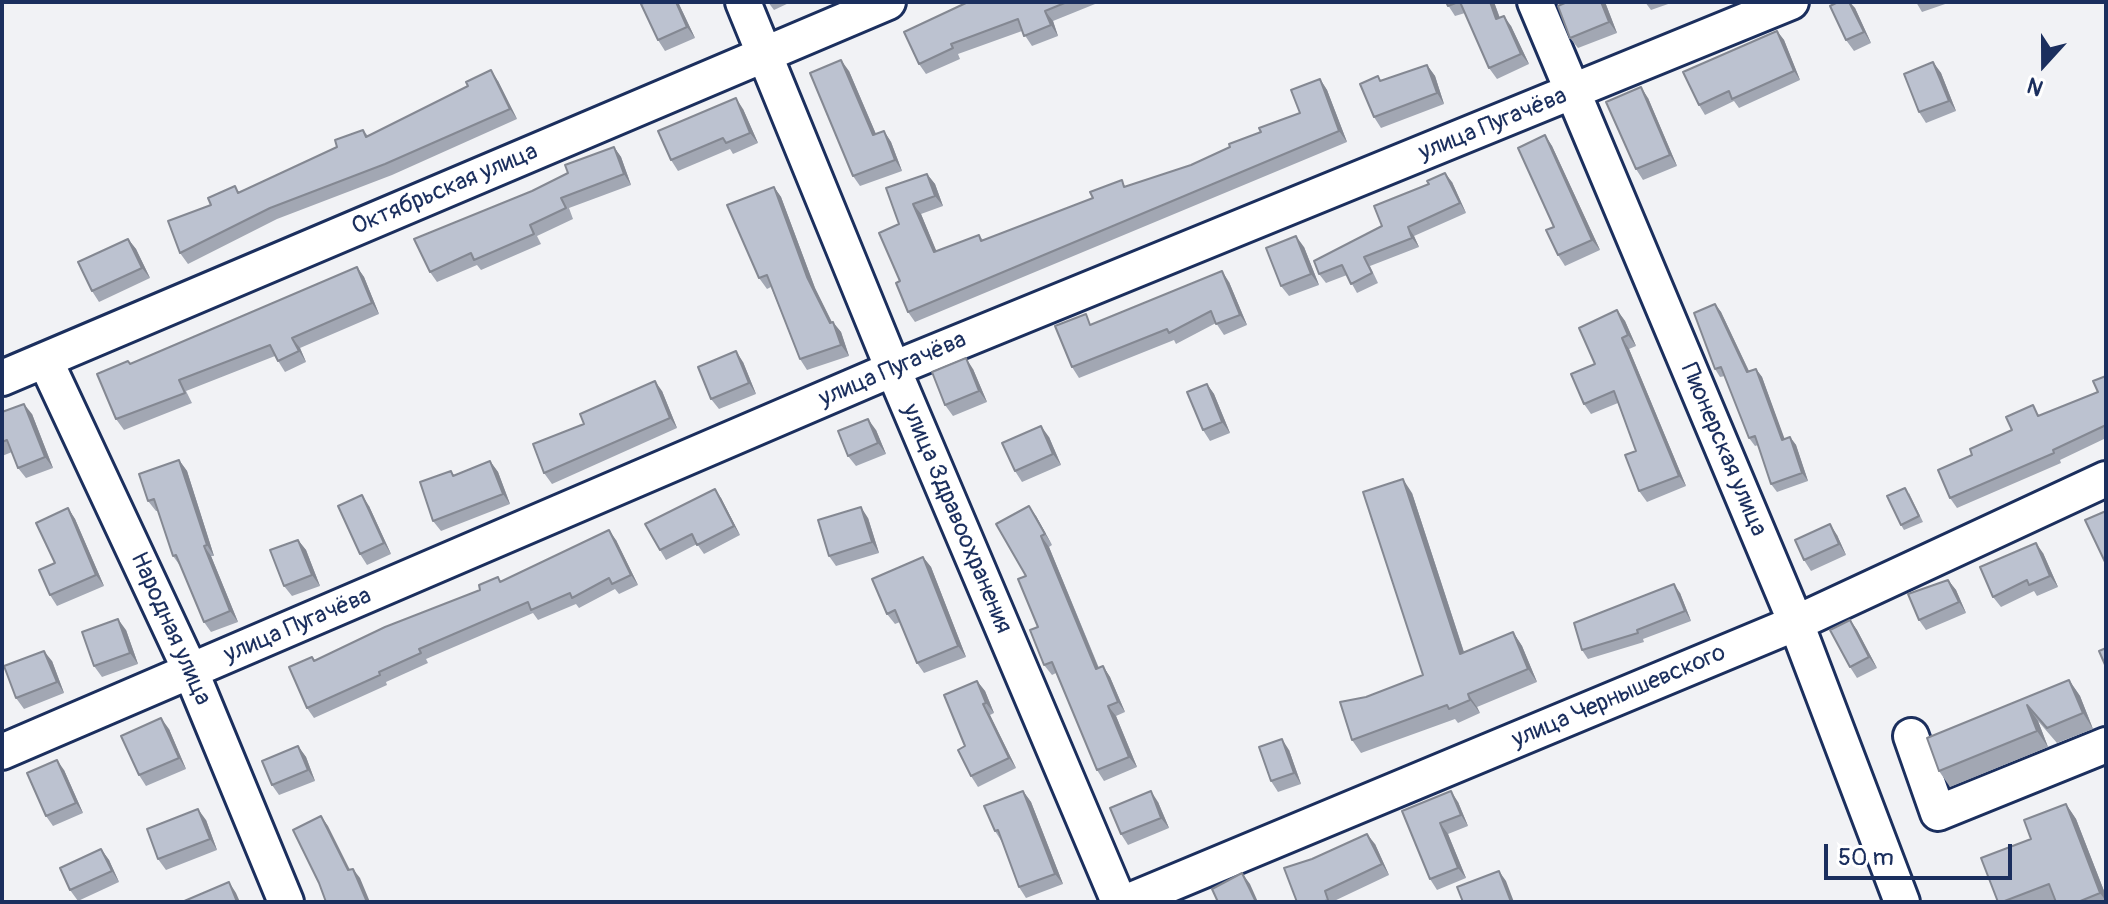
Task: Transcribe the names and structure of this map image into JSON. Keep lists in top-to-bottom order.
{
  "streets": {
    "street": [
      "улица Пугачёва",
      "Октябрьская улица",
      "Пионерская улица",
      "улица Здравоохранения",
      "Народная улица",
      "улица Чернышевского"
    ]
  },
  "crossings": [
    ["улица Пугачёва", "Пионерская улица"],
    ["улица Пугачёва", "улица Здравоохранения"],
    ["улица Пугачёва", "Народная улица"],
    ["Октябрьская улица", "улица Здравоохранения"],
    ["Октябрьская улица", "Народная улица"],
    ["Пионерская улица", "улица Чернышевского"]
  ],
  "scale_bar": "50 m",
  "north": "bottom"
}
